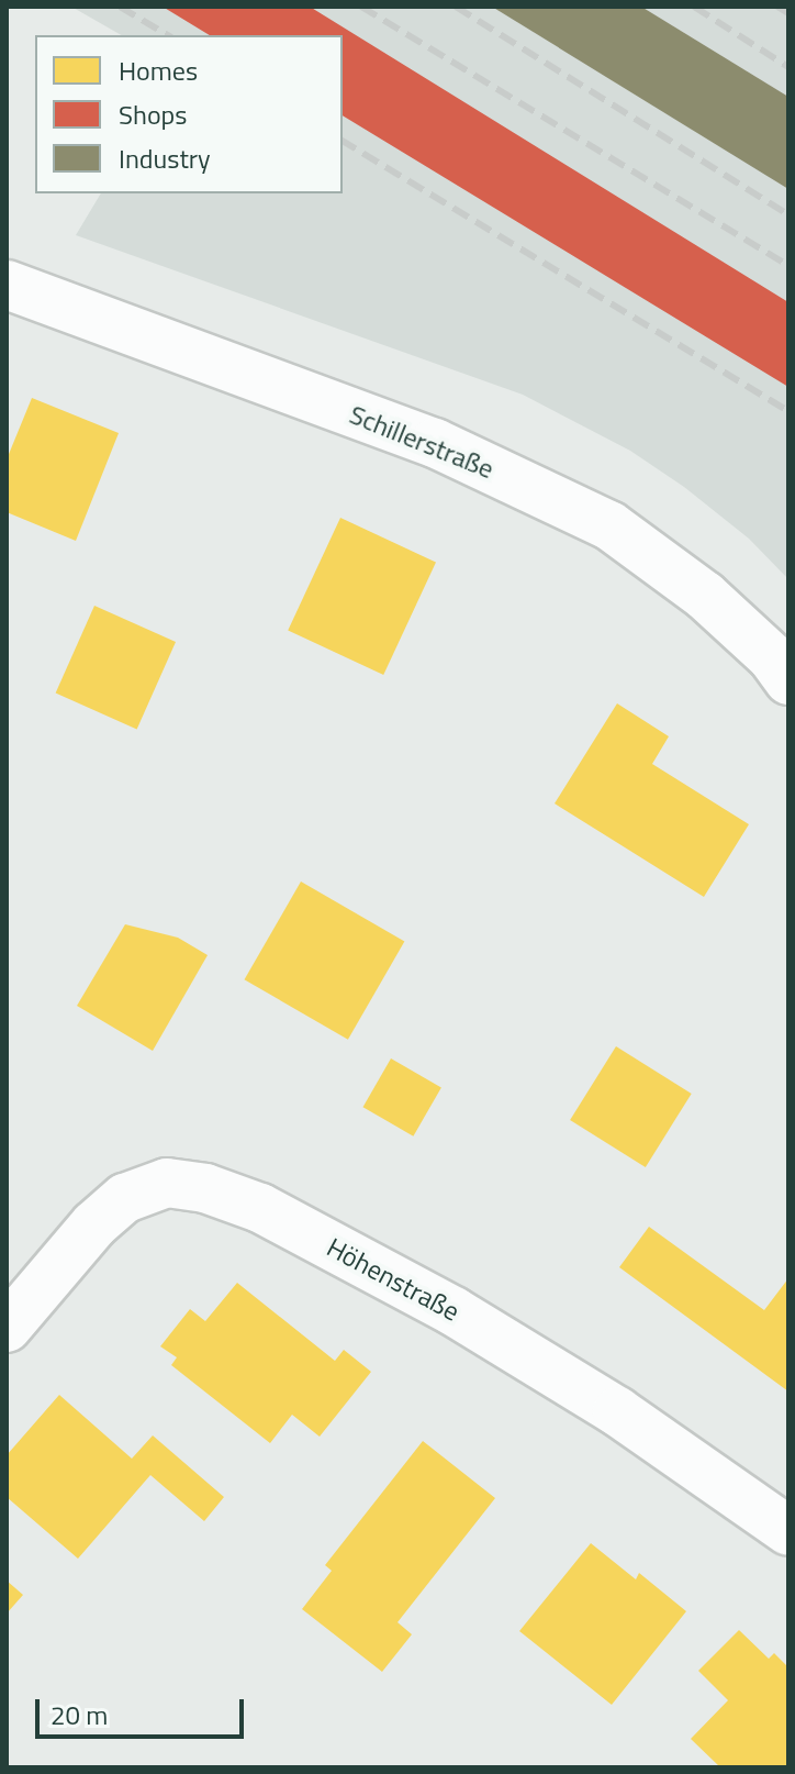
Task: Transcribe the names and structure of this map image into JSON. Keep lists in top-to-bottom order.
{
  "streets": {
    "street": ["Schillerstraße", "Höhenstraße"]
  },
  "legend": ["Homes", "Shops", "Industry"],
  "scale_bar": "20 m"
}
